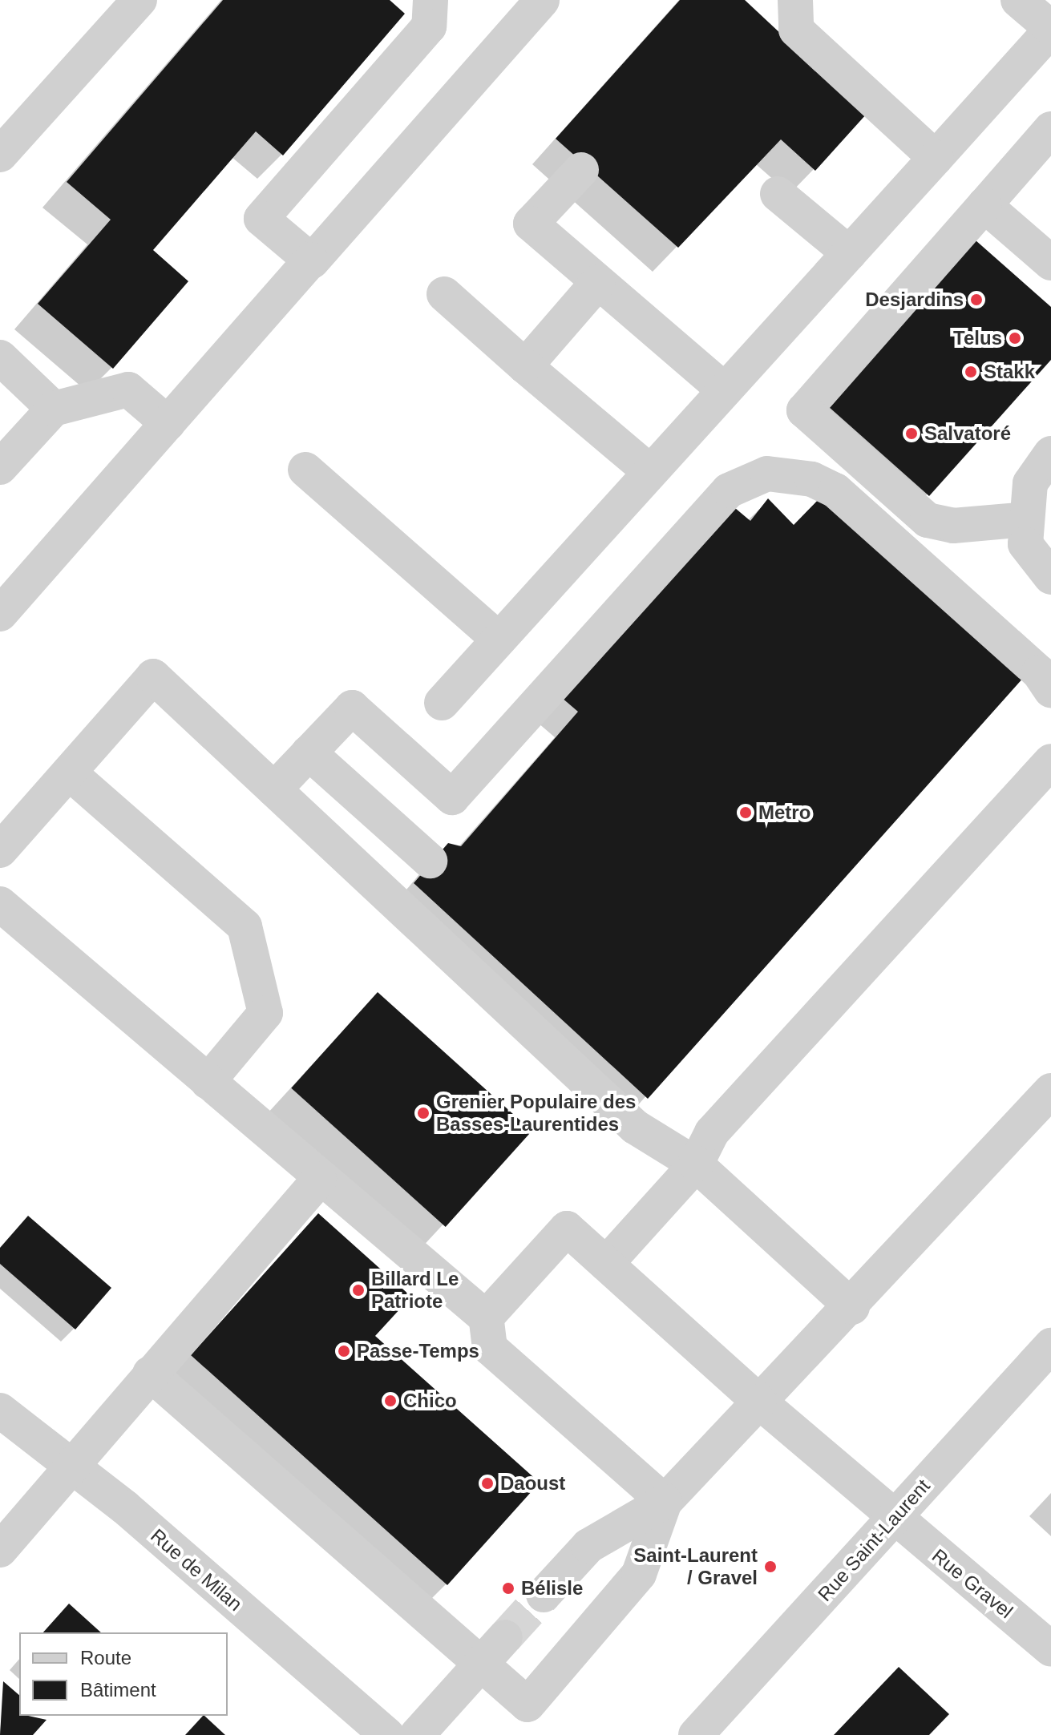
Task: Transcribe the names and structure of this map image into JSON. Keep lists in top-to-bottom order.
{
  "streets": {
    "street": ["Rue Saint-Laurent", "Rue de Milan", "Rue Gravel"]
  },
  "crossings": [
    ["Rue Saint-Laurent", "Rue Gravel"]
  ],
  "places": [
    "Desjardins",
    "Telus",
    "Stakk",
    "Salvatoré",
    "Metro",
    "Grenier Populaire des Basses-Laurentides",
    "Billard Le Patriote",
    "Passe-Temps",
    "Chico",
    "Daoust",
    "Saint-Laurent / Gravel",
    "Bélisle"
  ],
  "legend": ["Route", "Bâtiment"]
}
